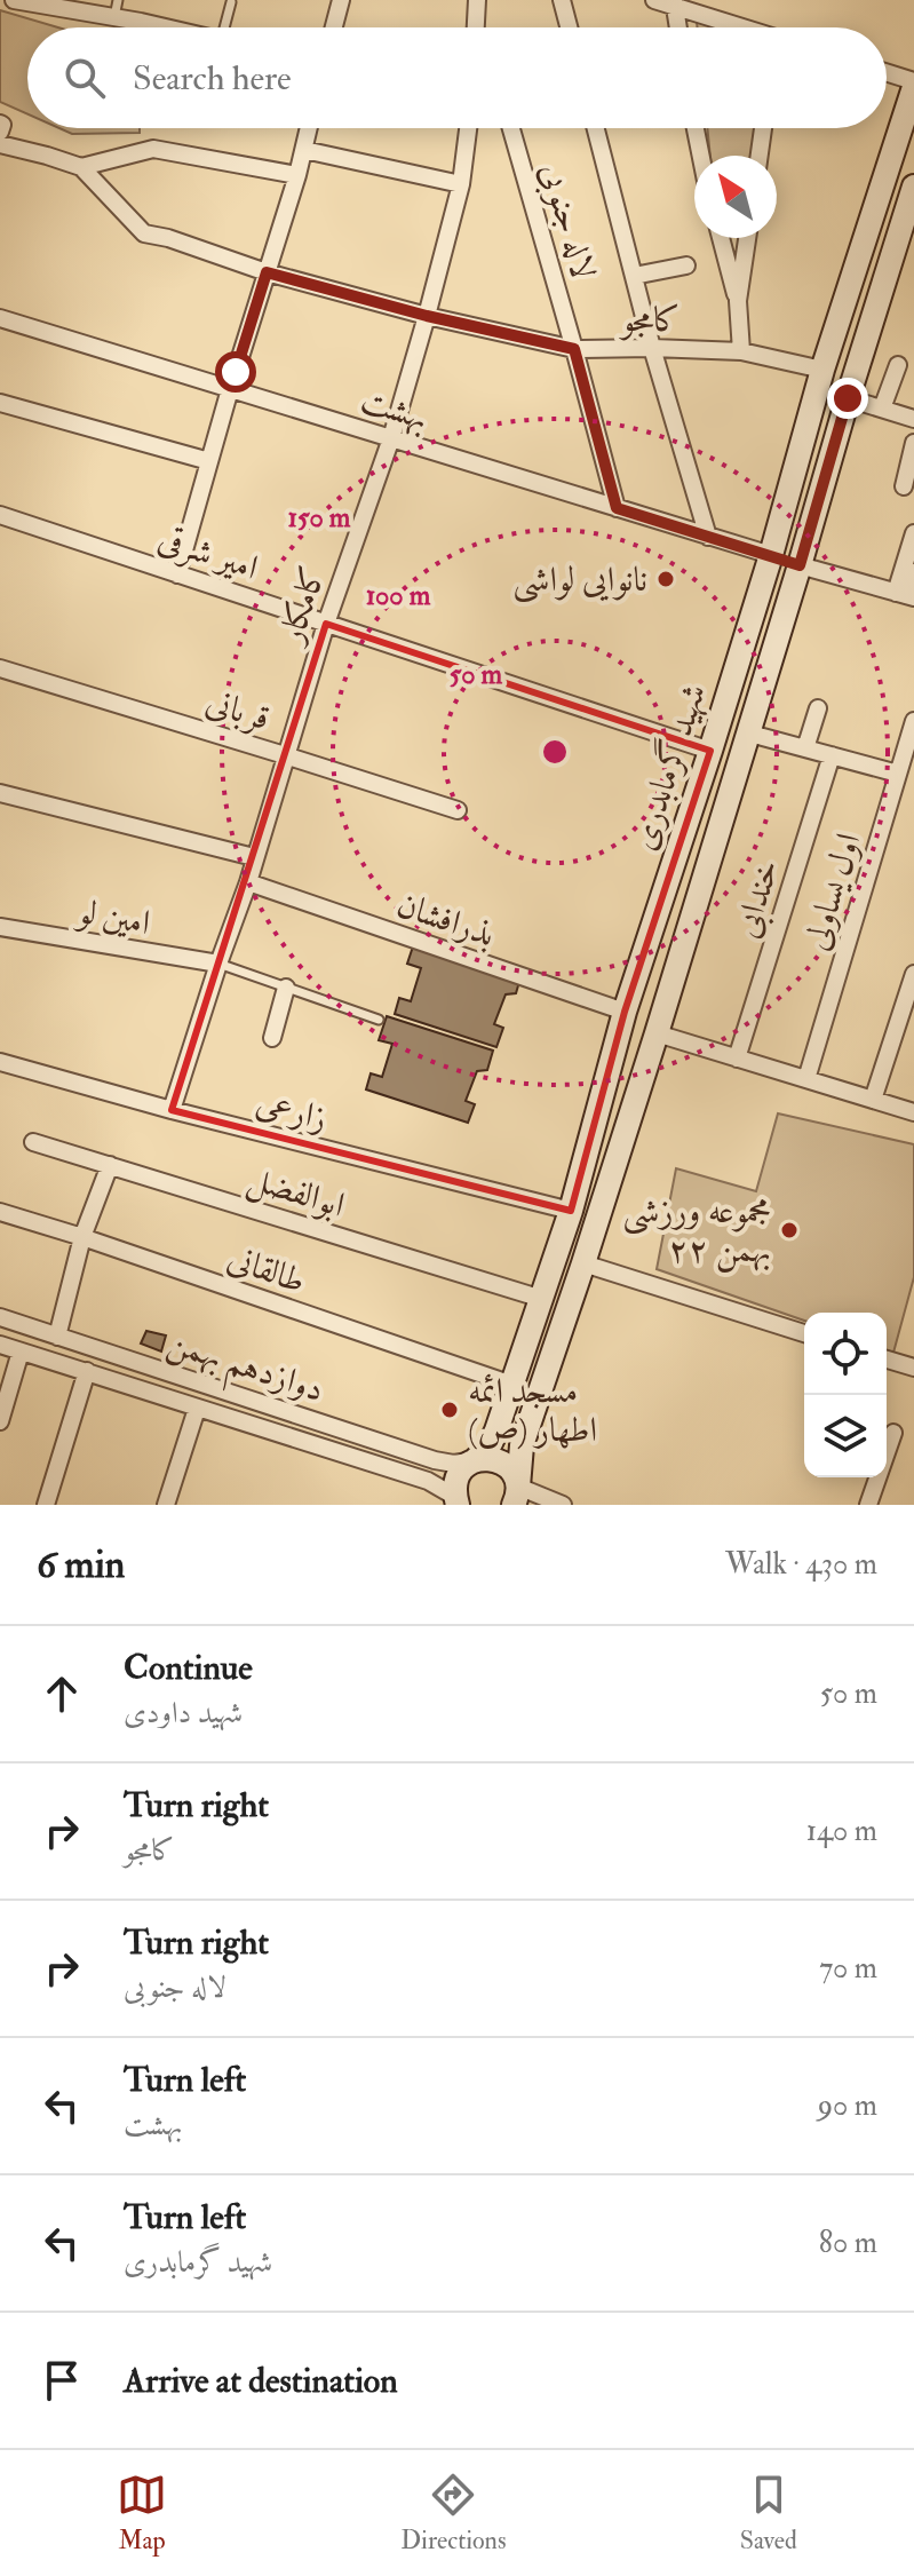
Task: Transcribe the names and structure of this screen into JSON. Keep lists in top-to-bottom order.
{
  "streets": {
    "main road": ["شهید گرمابدری"],
    "street": [
      "لاله جنوبی",
      "کامجو",
      "بهشت",
      "امیر شرقی",
      "کامکار",
      "قربانی",
      "اول یساولی",
      "خندابی",
      "امین لو",
      "بذرافشان",
      "زارعی",
      "ابوالفضل",
      "طالقانی",
      "دوازدهم بهمن"
    ]
  },
  "crossings": [
    ["لاله جنوبی", "کامجو"],
    ["لاله جنوبی", "بهشت"],
    ["کامجو", "کامکار"],
    ["کامجو", "شهید گرمابدری"],
    ["بهشت", "کامکار"],
    ["بهشت", "شهید گرمابدری"],
    ["امیر شرقی", "کامکار"],
    ["امیر شرقی", "شهید گرمابدری"],
    ["کامکار", "قربانی"],
    ["کامکار", "امین لو"],
    ["کامکار", "بذرافشان"],
    ["کامکار", "زارعی"],
    ["شهید گرمابدری", "بذرافشان"],
    ["شهید گرمابدری", "زارعی"],
    ["شهید گرمابدری", "ابوالفضل"],
    ["شهید گرمابدری", "طالقانی"],
    ["شهید گرمابدری", "دوازدهم بهمن"]
  ],
  "places": ["نانوایی لواشی", "مجموعه ورزشی ۲۲ بهمن", "مسجد ائمه اطهار (ص)"],
  "north": "top left",
  "page": {
    "search": "Search here",
    "heading": ["6 min", "Walk · 430 m"],
    "list": [
      ["Continue", "شهید داودی", "50 m"],
      ["Turn right", "کامجو", "140 m"],
      ["Turn right", "لاله جنوبی", "70 m"],
      ["Turn left", "بهشت", "90 m"],
      ["Turn left", "شهید گرمابدری", "80 m"],
      "Arrive at destination"
    ],
    "nav": ["Map", "Directions", "Saved"]
  },
  "rings": ["150 m", "100 m", "50 m"]
}
